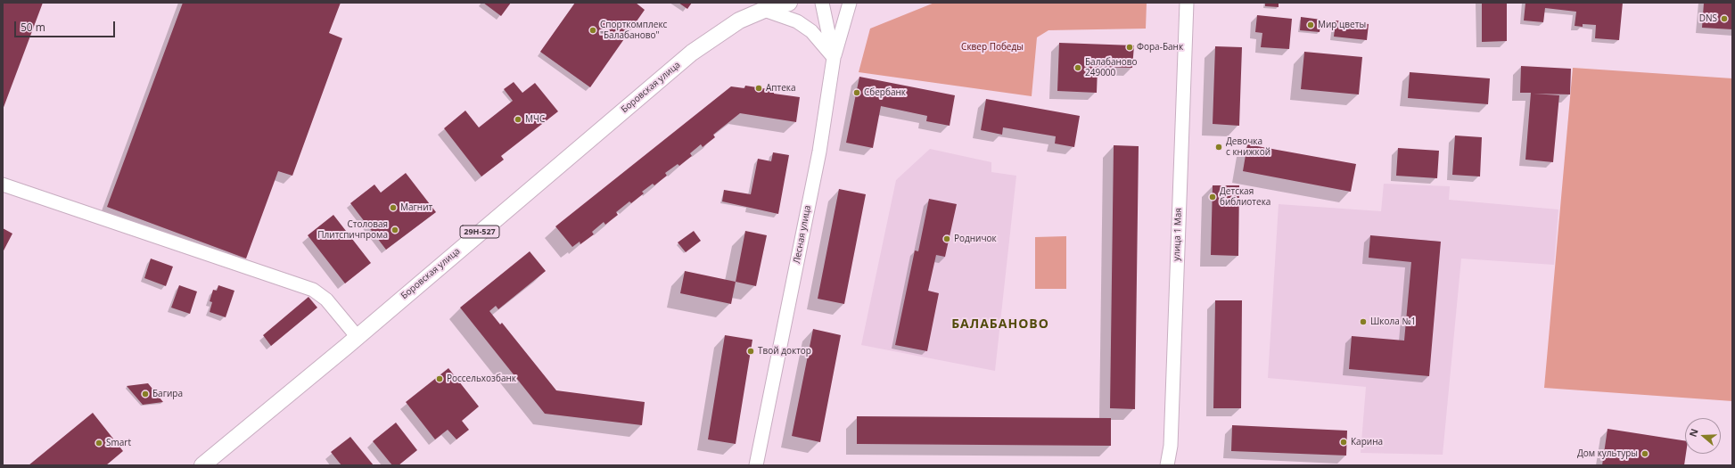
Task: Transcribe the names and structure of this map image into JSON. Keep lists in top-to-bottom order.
{
  "streets": {
    "main road": ["Боровская улица", "29Н-527"],
    "street": ["Лесная улица", "улица 1 Мая"]
  },
  "crossings": [
    ["Боровская улица", "29Н-527"]
  ],
  "districts": ["БАЛАБАНОВО"],
  "parks": ["Сквер Победы"],
  "places": [
    "DNS",
    "Мир цветы",
    "Спорткомплекс \"Балабаново\"",
    "Фора-Банк",
    "Балабаново 249000",
    "Аптека",
    "Сбербанк",
    "МЧС",
    "Девочка с книжкой",
    "Детская библиотека",
    "Магнит",
    "Столовая Плитспичпрома",
    "Родничок",
    "Школа №1",
    "Твой доктор",
    "Россельхозбанк",
    "Багира",
    "Карина",
    "Smart",
    "Дом культуры"
  ],
  "scale_bar": "50 m",
  "north": "left"
}
